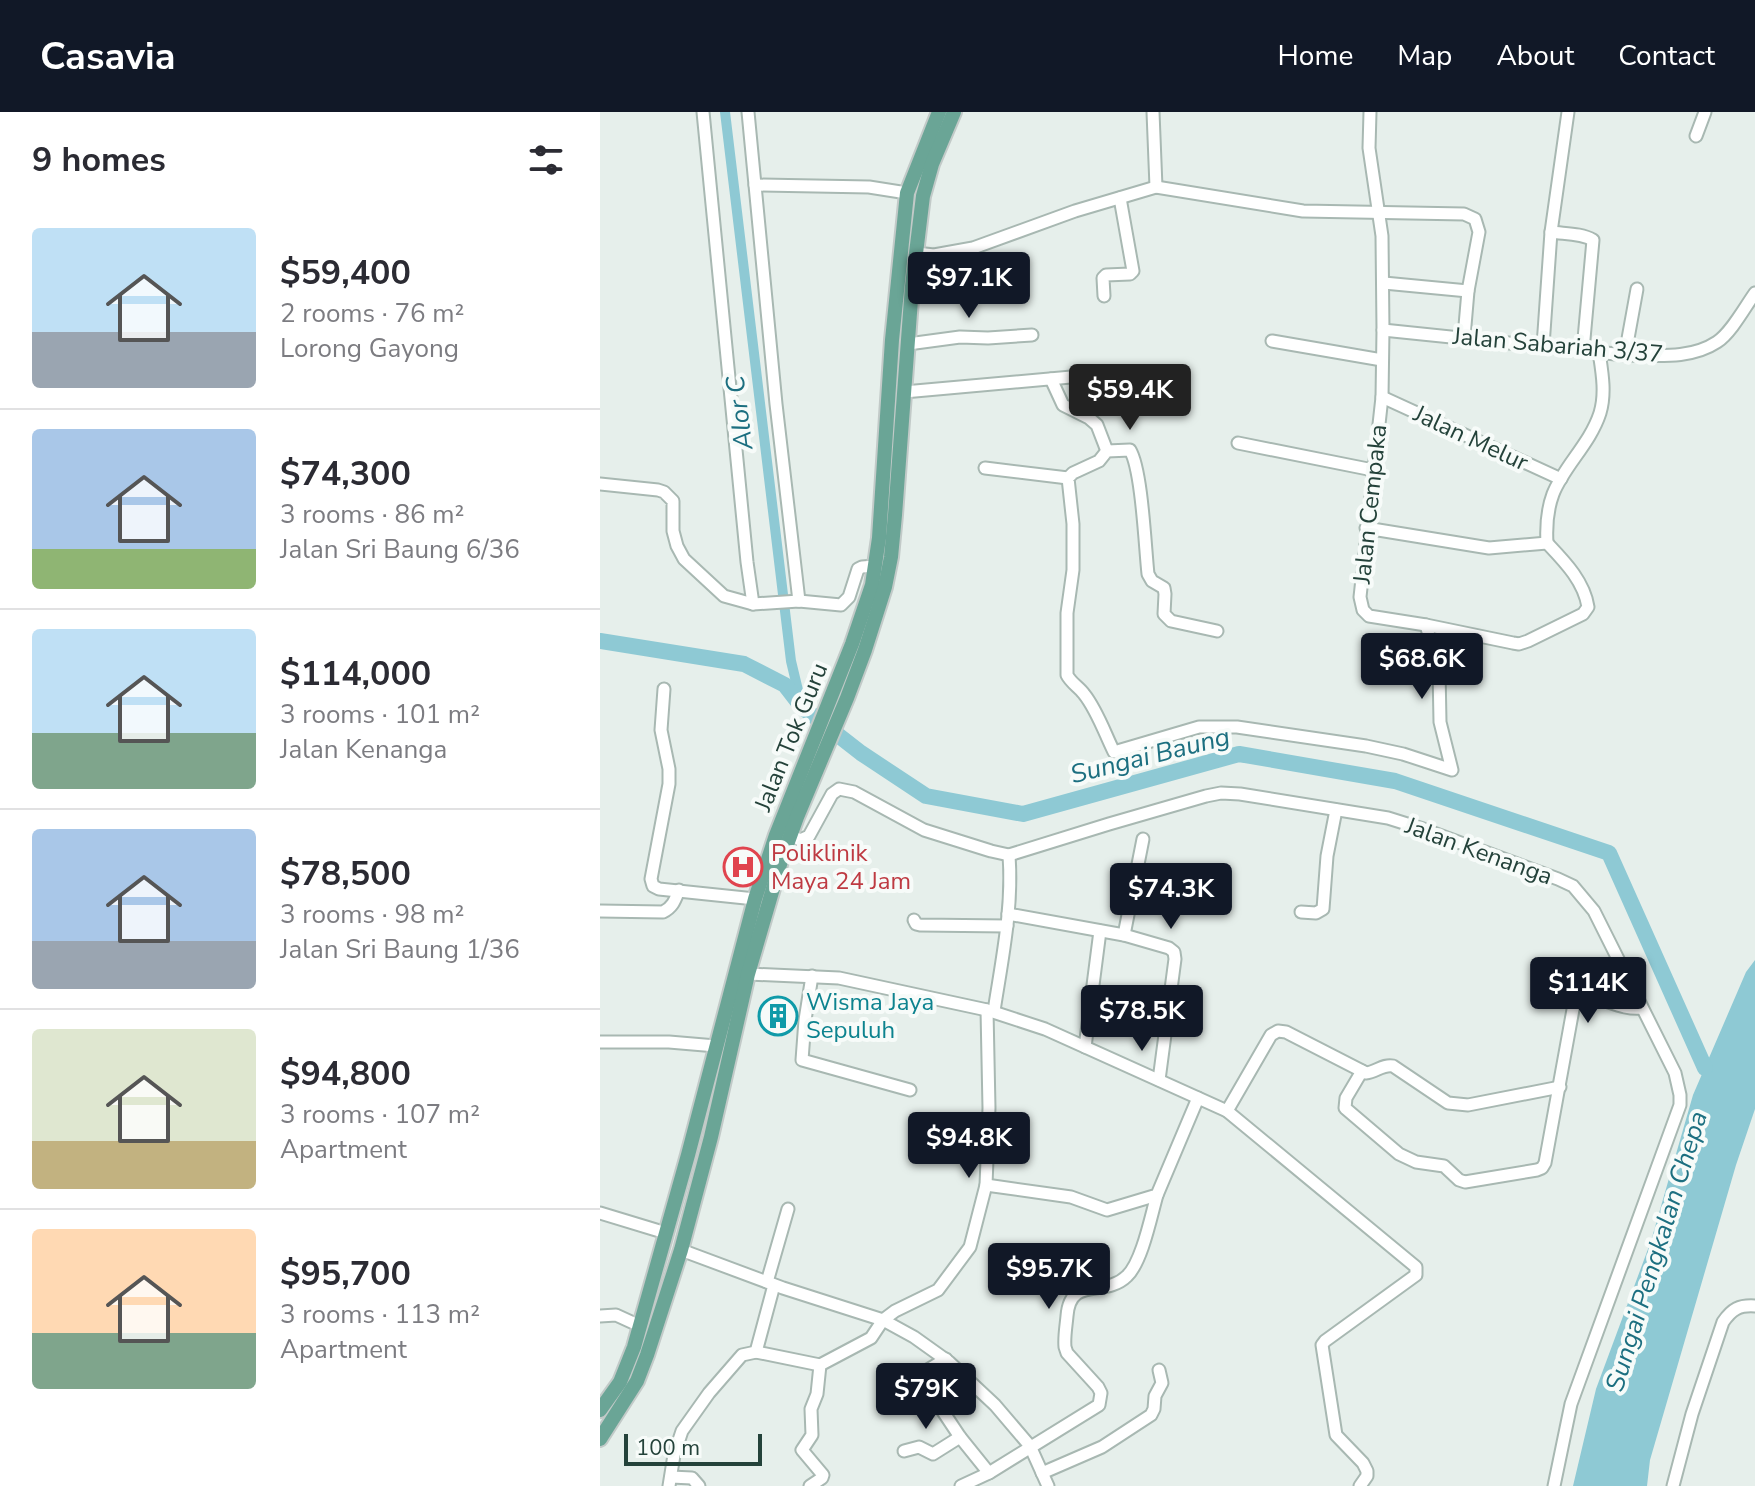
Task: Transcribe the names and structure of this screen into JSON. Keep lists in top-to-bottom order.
{
  "streets": {
    "main road": ["Jalan Tok Guru"],
    "street": [
      "Jalan Sabariah 3/37",
      "Jalan Melur",
      "Jalan Cempaka",
      "Jalan Kenanga"
    ]
  },
  "crossings": [
    ["Jalan Sabariah 3/37", "Jalan Cempaka"],
    ["Jalan Melur", "Jalan Cempaka"]
  ],
  "water": ["Alor C", "Sungai Baung", "Sungai Pengkalan Chepa"],
  "places": {
    "hospital": ["Poliklinik Maya 24 Jam"],
    "building": ["Wisma Jaya Sepuluh"]
  },
  "scale_bar": "100 m",
  "page": {
    "header": "Casavia",
    "nav": [
      "Home",
      "Map",
      "About",
      "Contact"
    ],
    "heading": "9 homes",
    "list": [
      {
        "name": "$59,400",
        "note": "2 rooms · 76 m² · Lorong Gayong"
      },
      {
        "name": "$74,300",
        "note": "3 rooms · 86 m² · Jalan Sri Baung 6/36"
      },
      {
        "name": "$114,000",
        "note": "3 rooms · 101 m² · Jalan Kenanga"
      },
      {
        "name": "$78,500",
        "note": "3 rooms · 98 m² · Jalan Sri Baung 1/36"
      },
      {
        "name": "$94,800",
        "note": "3 rooms · 107 m² · Apartment"
      },
      {
        "name": "$95,700",
        "note": "3 rooms · 113 m² · Apartment"
      }
    ],
    "price": [
      "$97.1K",
      "$59.4K",
      "$68.6K",
      "$74.3K",
      "$114K",
      "$78.5K",
      "$94.8K",
      "$95.7K",
      "$79K"
    ],
    "scale": "100 m"
  }
}
